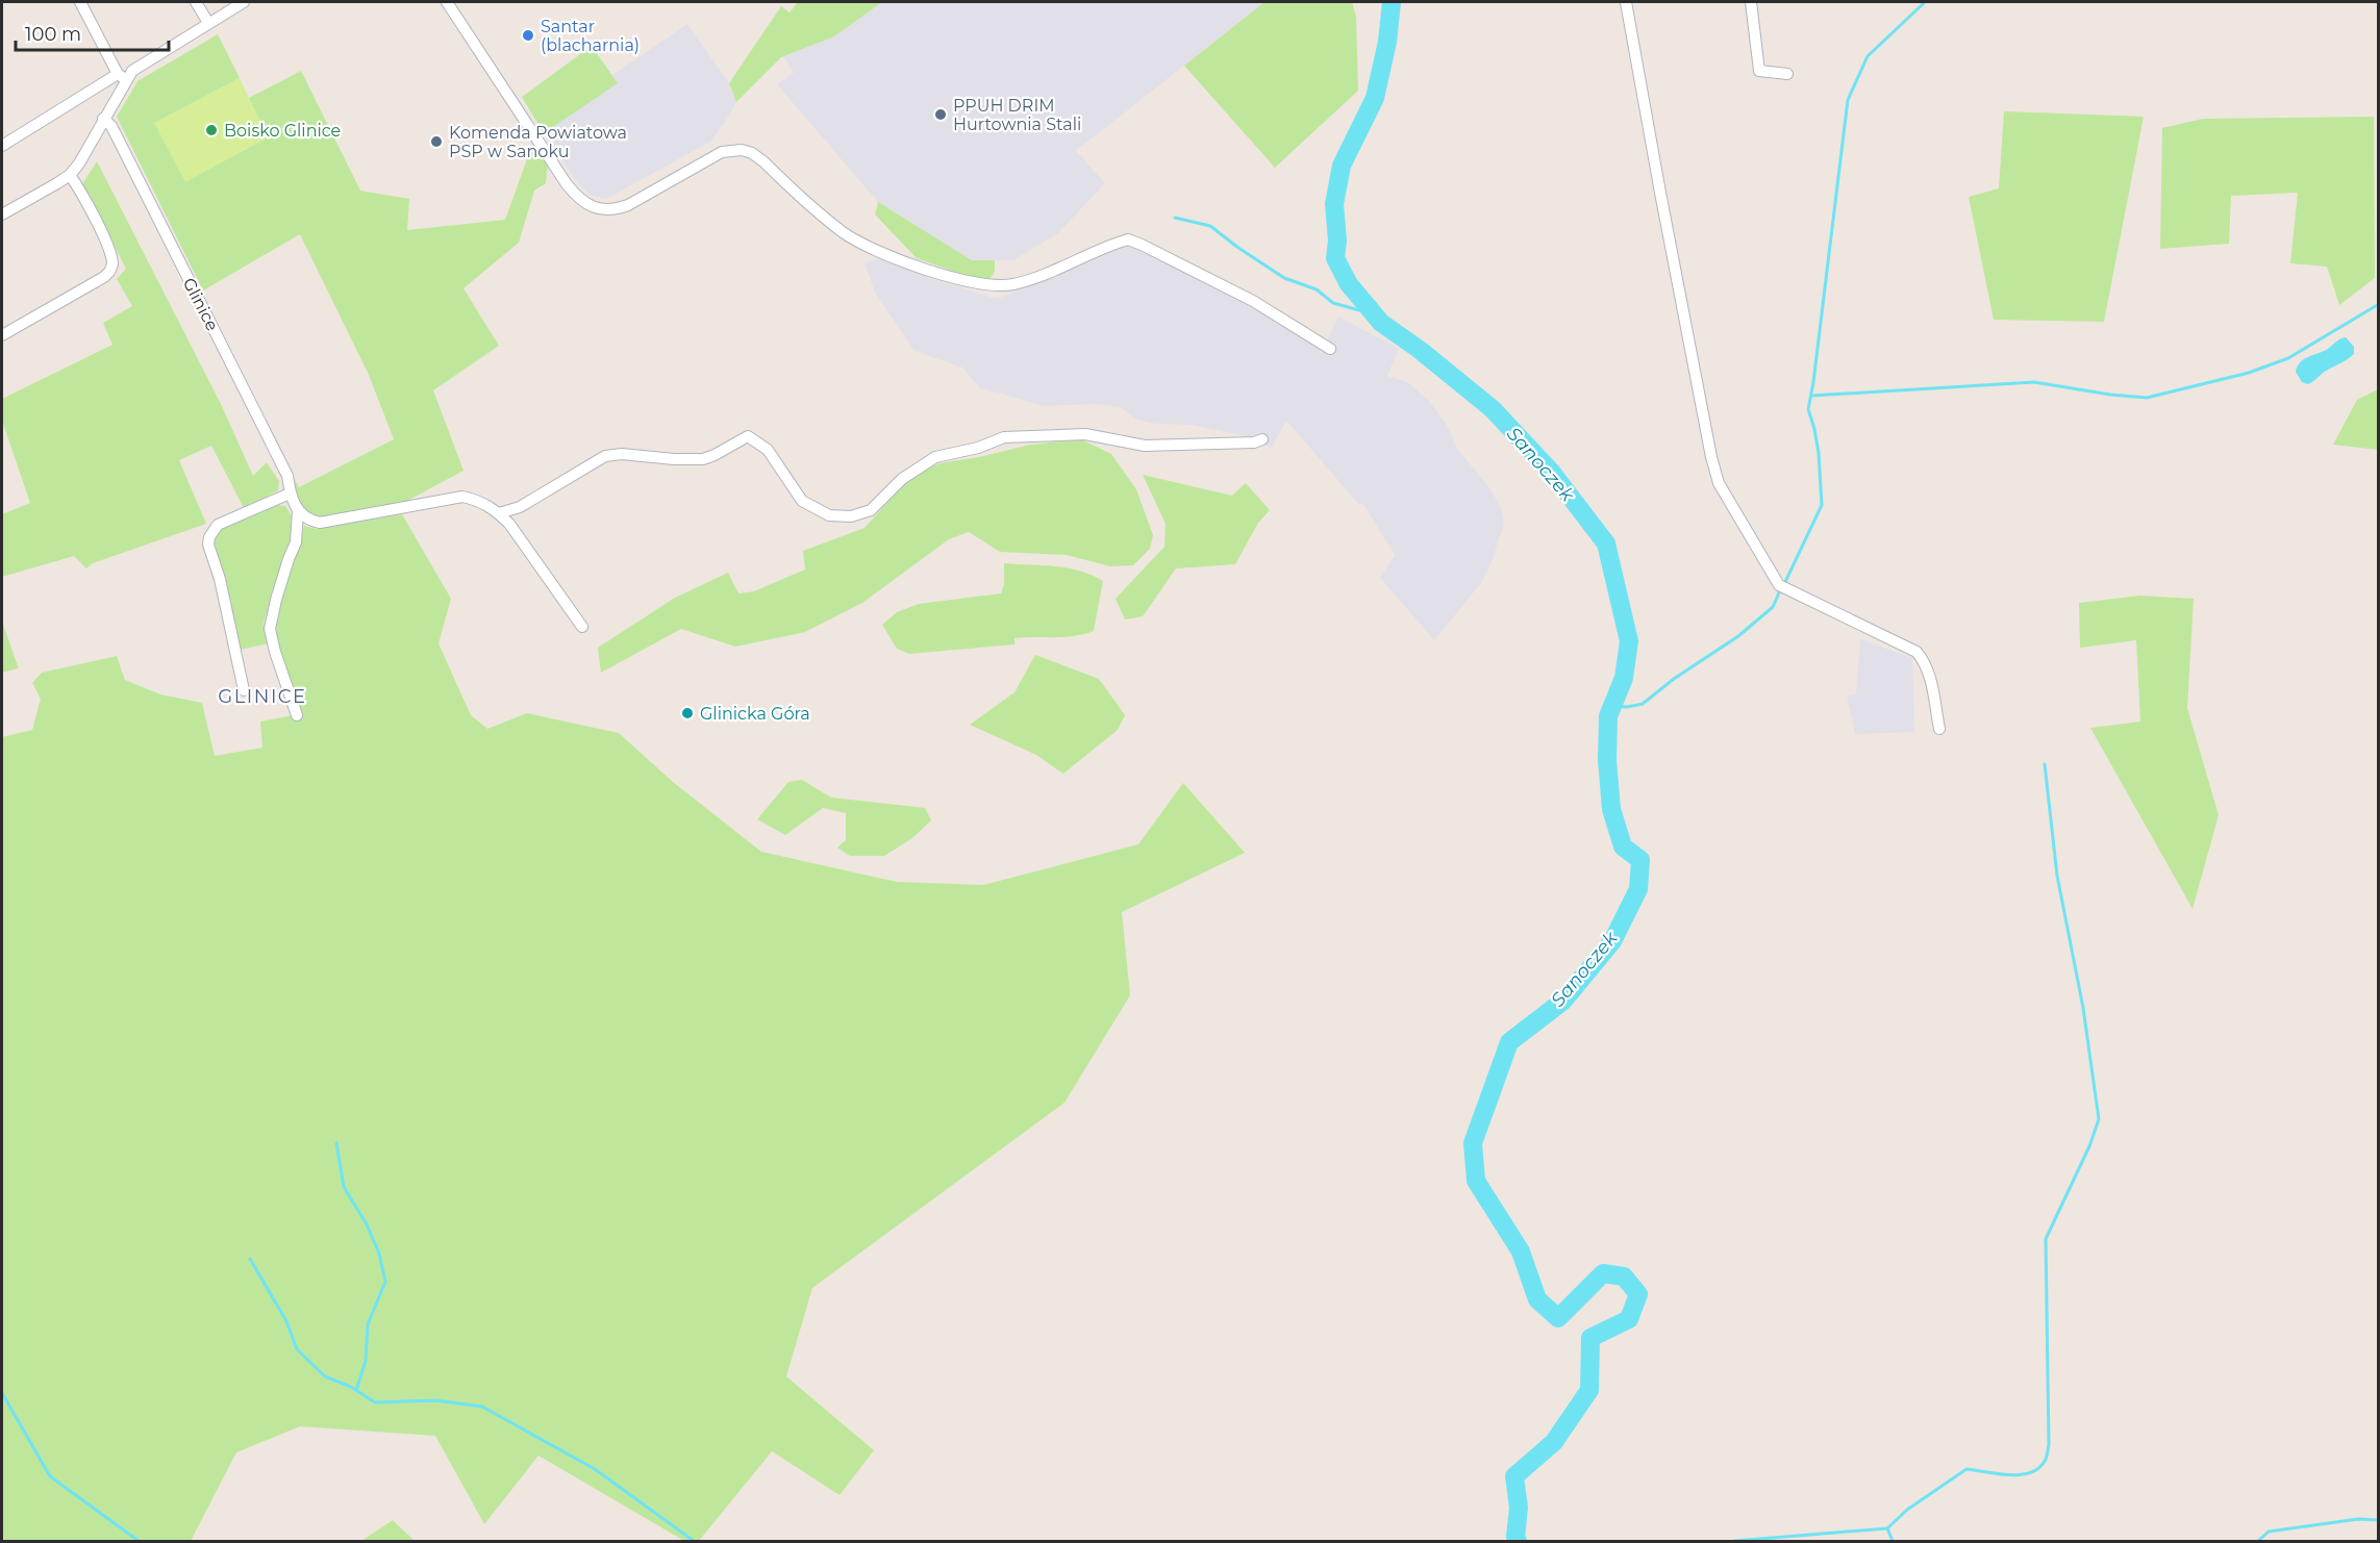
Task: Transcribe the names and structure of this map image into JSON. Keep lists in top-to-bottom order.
{
  "streets": {
    "street": ["Glinice"]
  },
  "districts": ["GLINICE"],
  "water": ["Sanoczek"],
  "places": [
    "Santar (blacharnia)",
    "PPUH DRIM Hurtownia Stali",
    "Boisko Glinice",
    "Komenda Powiatowa PSP w Sanoku",
    "Glinicka Góra"
  ],
  "scale_bar": "100 m"
}
